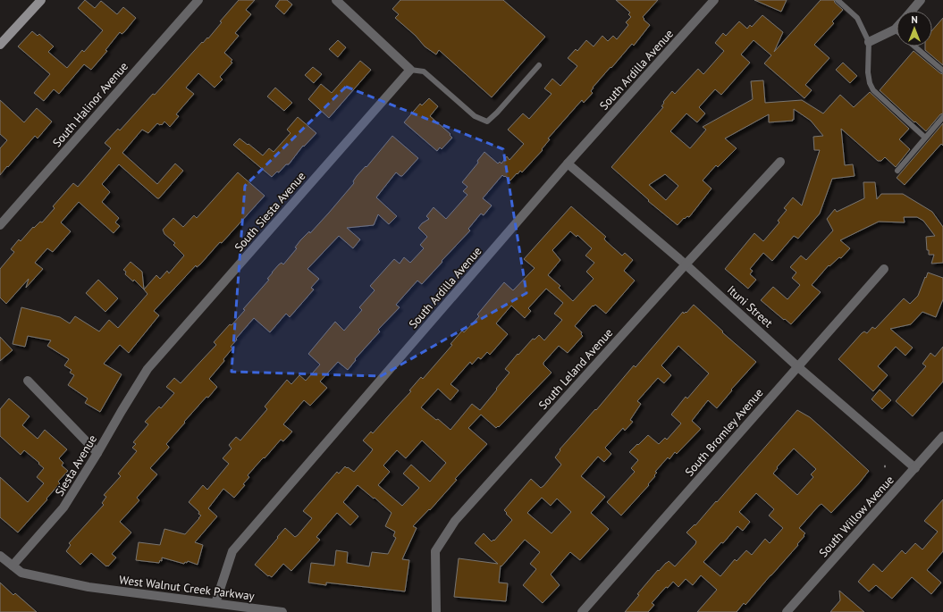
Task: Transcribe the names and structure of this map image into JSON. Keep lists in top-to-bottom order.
{
  "streets": {
    "street": [
      "South Ardilla Avenue",
      "South Halinor Avenue",
      "South Siesta Avenue",
      "Ituni Street",
      "South Leland Avenue",
      "South Bromley Avenue",
      "Siesta Avenue",
      "South Willow Avenue",
      "West Walnut Creek Parkway"
    ]
  },
  "crossings": [
    ["South Ardilla Avenue", "Ituni Street"],
    ["South Ardilla Avenue", "West Walnut Creek Parkway"],
    ["South Siesta Avenue", "Siesta Avenue"],
    ["Ituni Street", "South Leland Avenue"],
    ["Ituni Street", "South Bromley Avenue"],
    ["Ituni Street", "South Willow Avenue"],
    ["Siesta Avenue", "West Walnut Creek Parkway"]
  ],
  "north": "top"
}
